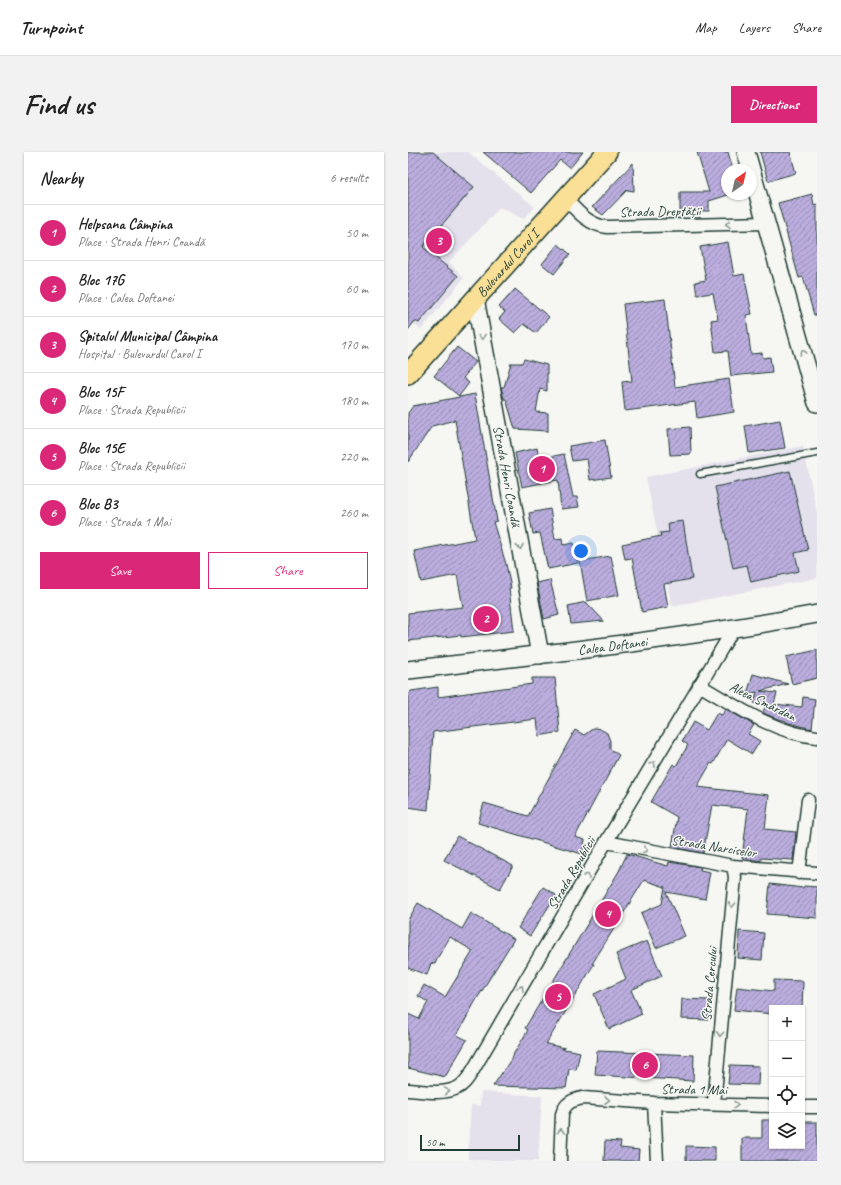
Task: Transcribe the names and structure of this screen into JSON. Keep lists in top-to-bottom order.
{
  "streets": {
    "main road": ["Bulevardul Carol I"],
    "street": [
      "Strada Dreptății",
      "Strada Henri Coandă",
      "Calea Doftanei",
      "Aleea Smârdan",
      "Strada Narciselor",
      "Strada Republicii",
      "Strada Cercului",
      "Strada 1 Mai"
    ]
  },
  "crossings": [
    ["Strada Dreptății", "Bulevardul Carol I"],
    ["Bulevardul Carol I", "Strada Henri Coandă"],
    ["Strada Henri Coandă", "Calea Doftanei"],
    ["Calea Doftanei", "Strada Republicii"],
    ["Aleea Smârdan", "Strada Republicii"],
    ["Strada Narciselor", "Strada Republicii"],
    ["Strada Narciselor", "Strada Cercului"],
    ["Strada Cercului", "Strada 1 Mai"]
  ],
  "one_way": [
    "Strada Dreptății",
    "Strada Henri Coandă",
    "Strada Narciselor",
    "Strada Republicii",
    "Strada Cercului"
  ],
  "scale_bar": "50 m",
  "north": "top right",
  "page": {
    "header": "Turnpoint",
    "nav": ["Map", "Layers", "Share"],
    "buttons": [
      "Directions",
      ["Save", "Share"]
    ],
    "title": "Find us",
    "heading": ["Nearby", "6 results"],
    "list": [
      {
        "mark": "1",
        "name": "Helpsana Câmpina",
        "note": "Place · Strada Henri Coandă",
        "value": "50 m"
      },
      {
        "mark": "2",
        "name": "Bloc 17G",
        "note": "Place · Calea Doftanei",
        "value": "60 m"
      },
      {
        "mark": "3",
        "name": "Spitalul Municipal Câmpina",
        "note": "Hospital · Bulevardul Carol I",
        "value": "170 m"
      },
      {
        "mark": "4",
        "name": "Bloc 15F",
        "note": "Place · Strada Republicii",
        "value": "180 m"
      },
      {
        "mark": "5",
        "name": "Bloc 15E",
        "note": "Place · Strada Republicii",
        "value": "220 m"
      },
      {
        "mark": "6",
        "name": "Bloc B3",
        "note": "Place · Strada 1 Mai",
        "value": "260 m"
      }
    ],
    "pins": [
      "3",
      "1",
      "2",
      "4",
      "5",
      "6"
    ],
    "map_buttons": ["+", "−"],
    "scale": "50 m"
  }
}
